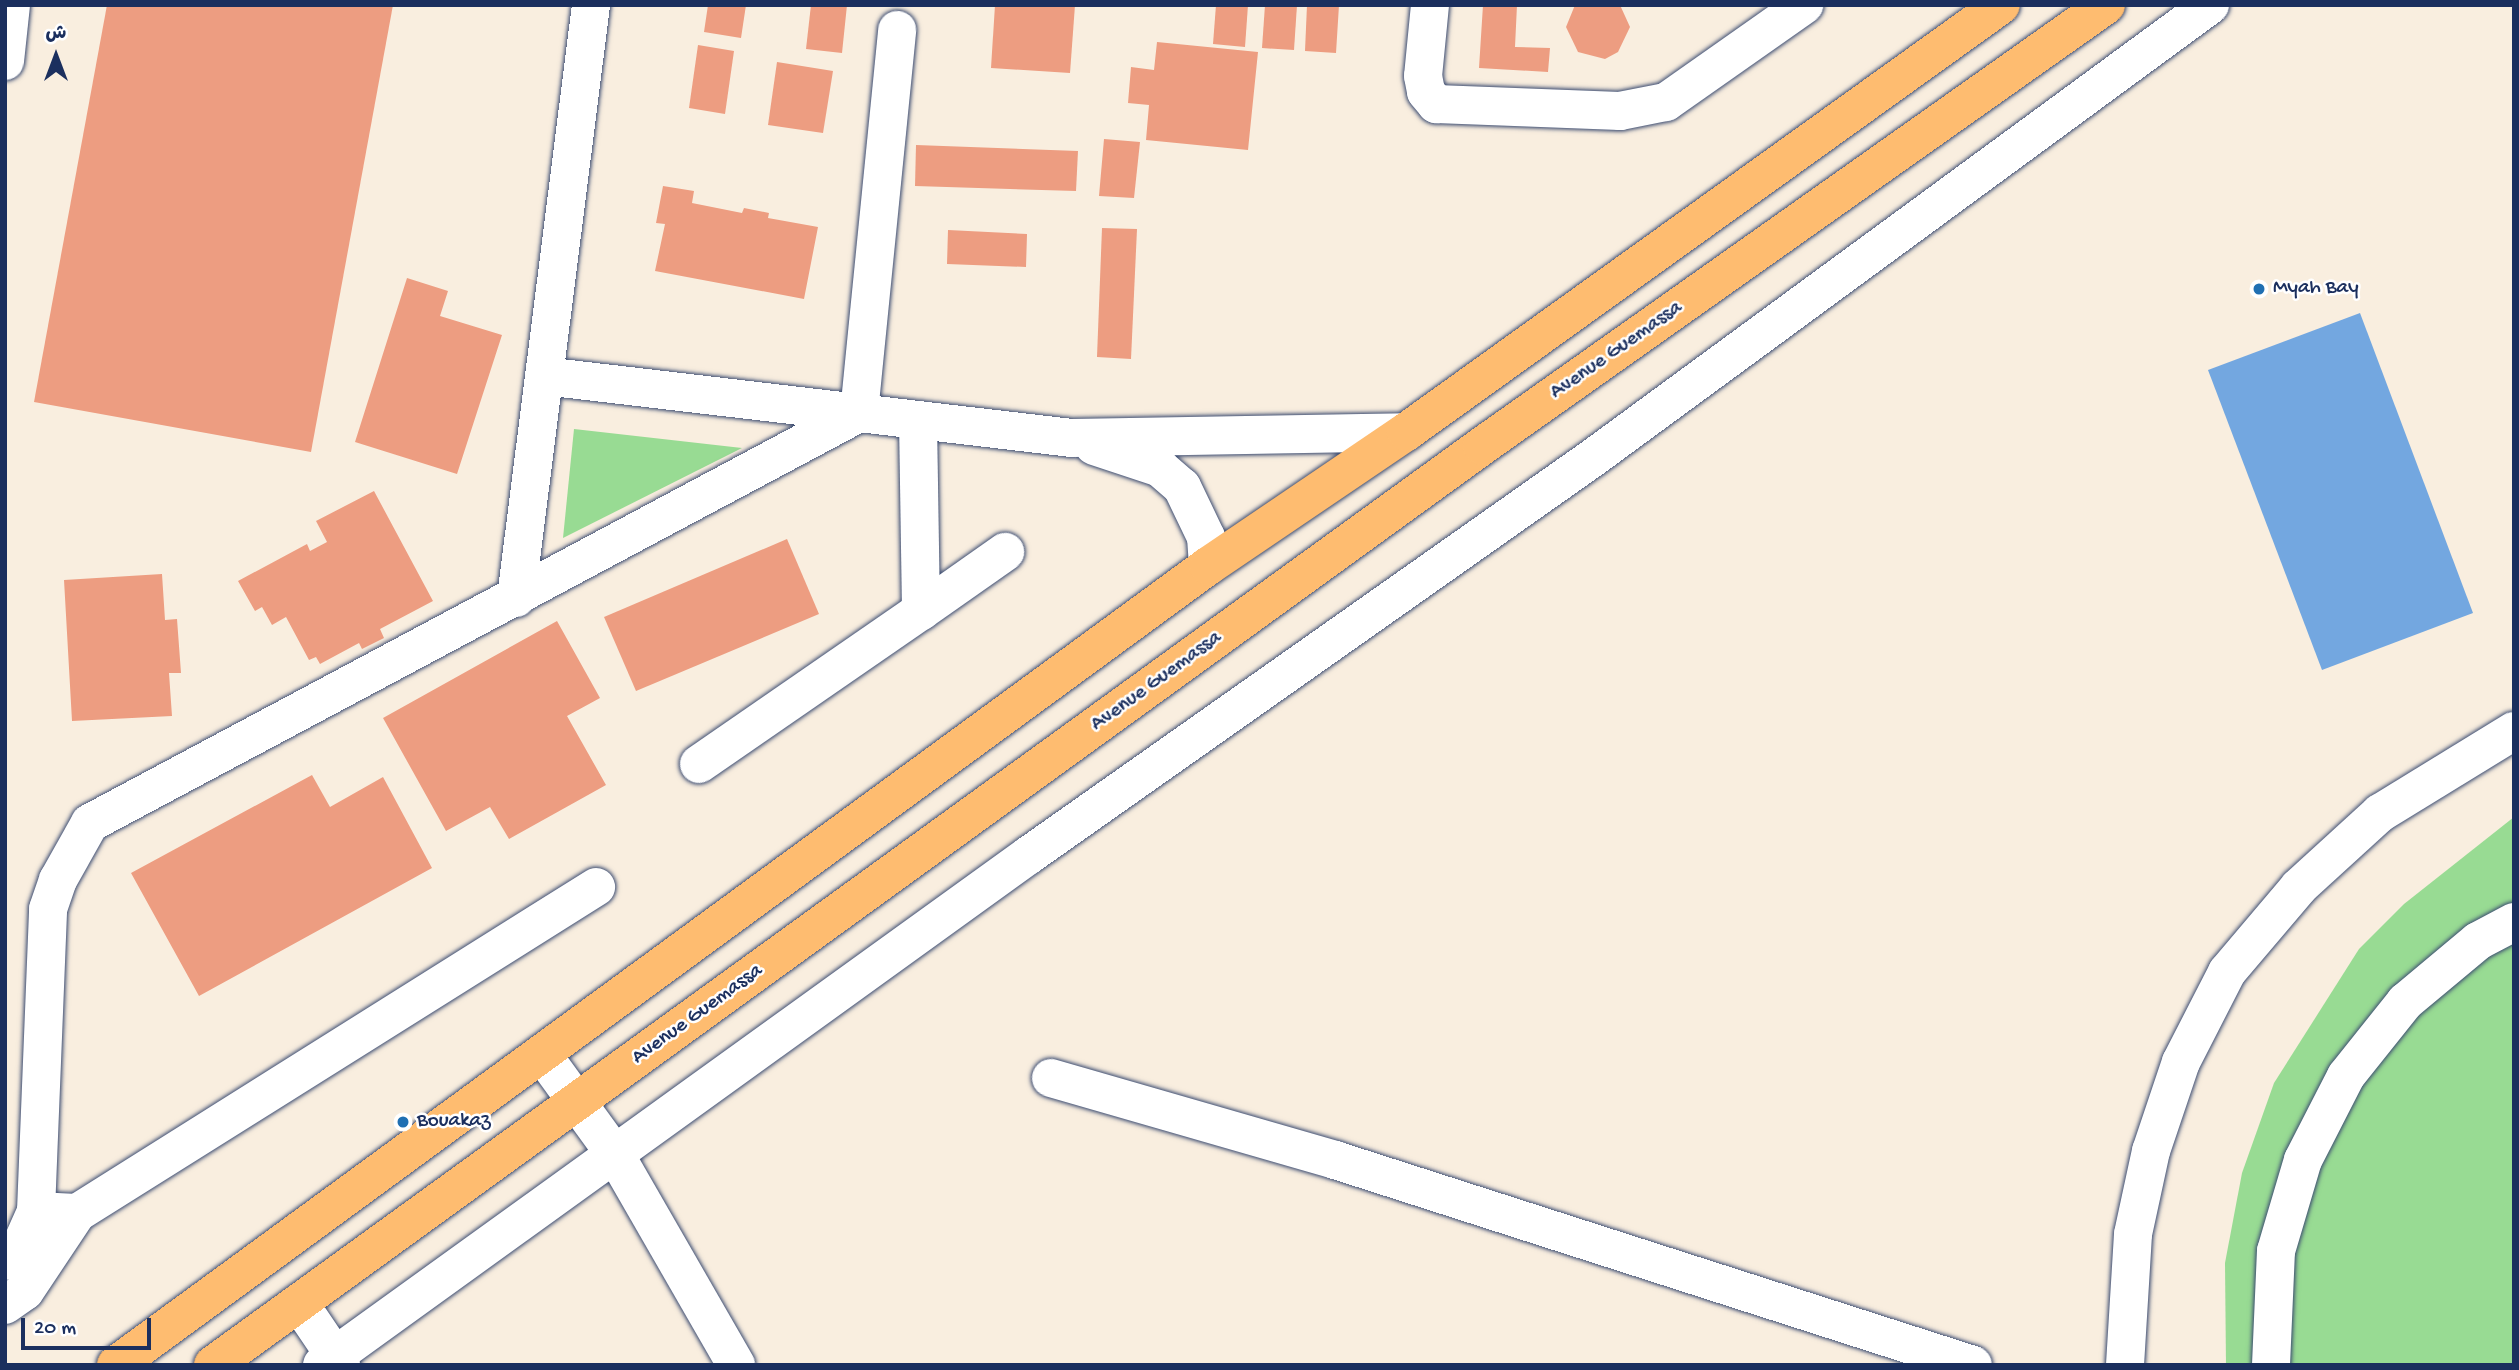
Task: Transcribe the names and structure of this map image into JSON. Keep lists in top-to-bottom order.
{
  "streets": {
    "main road": ["Avenue Guemassa"]
  },
  "places": ["Myah Bay", "Bouakaz"],
  "scale_bar": "20 m",
  "north": "top"
}
